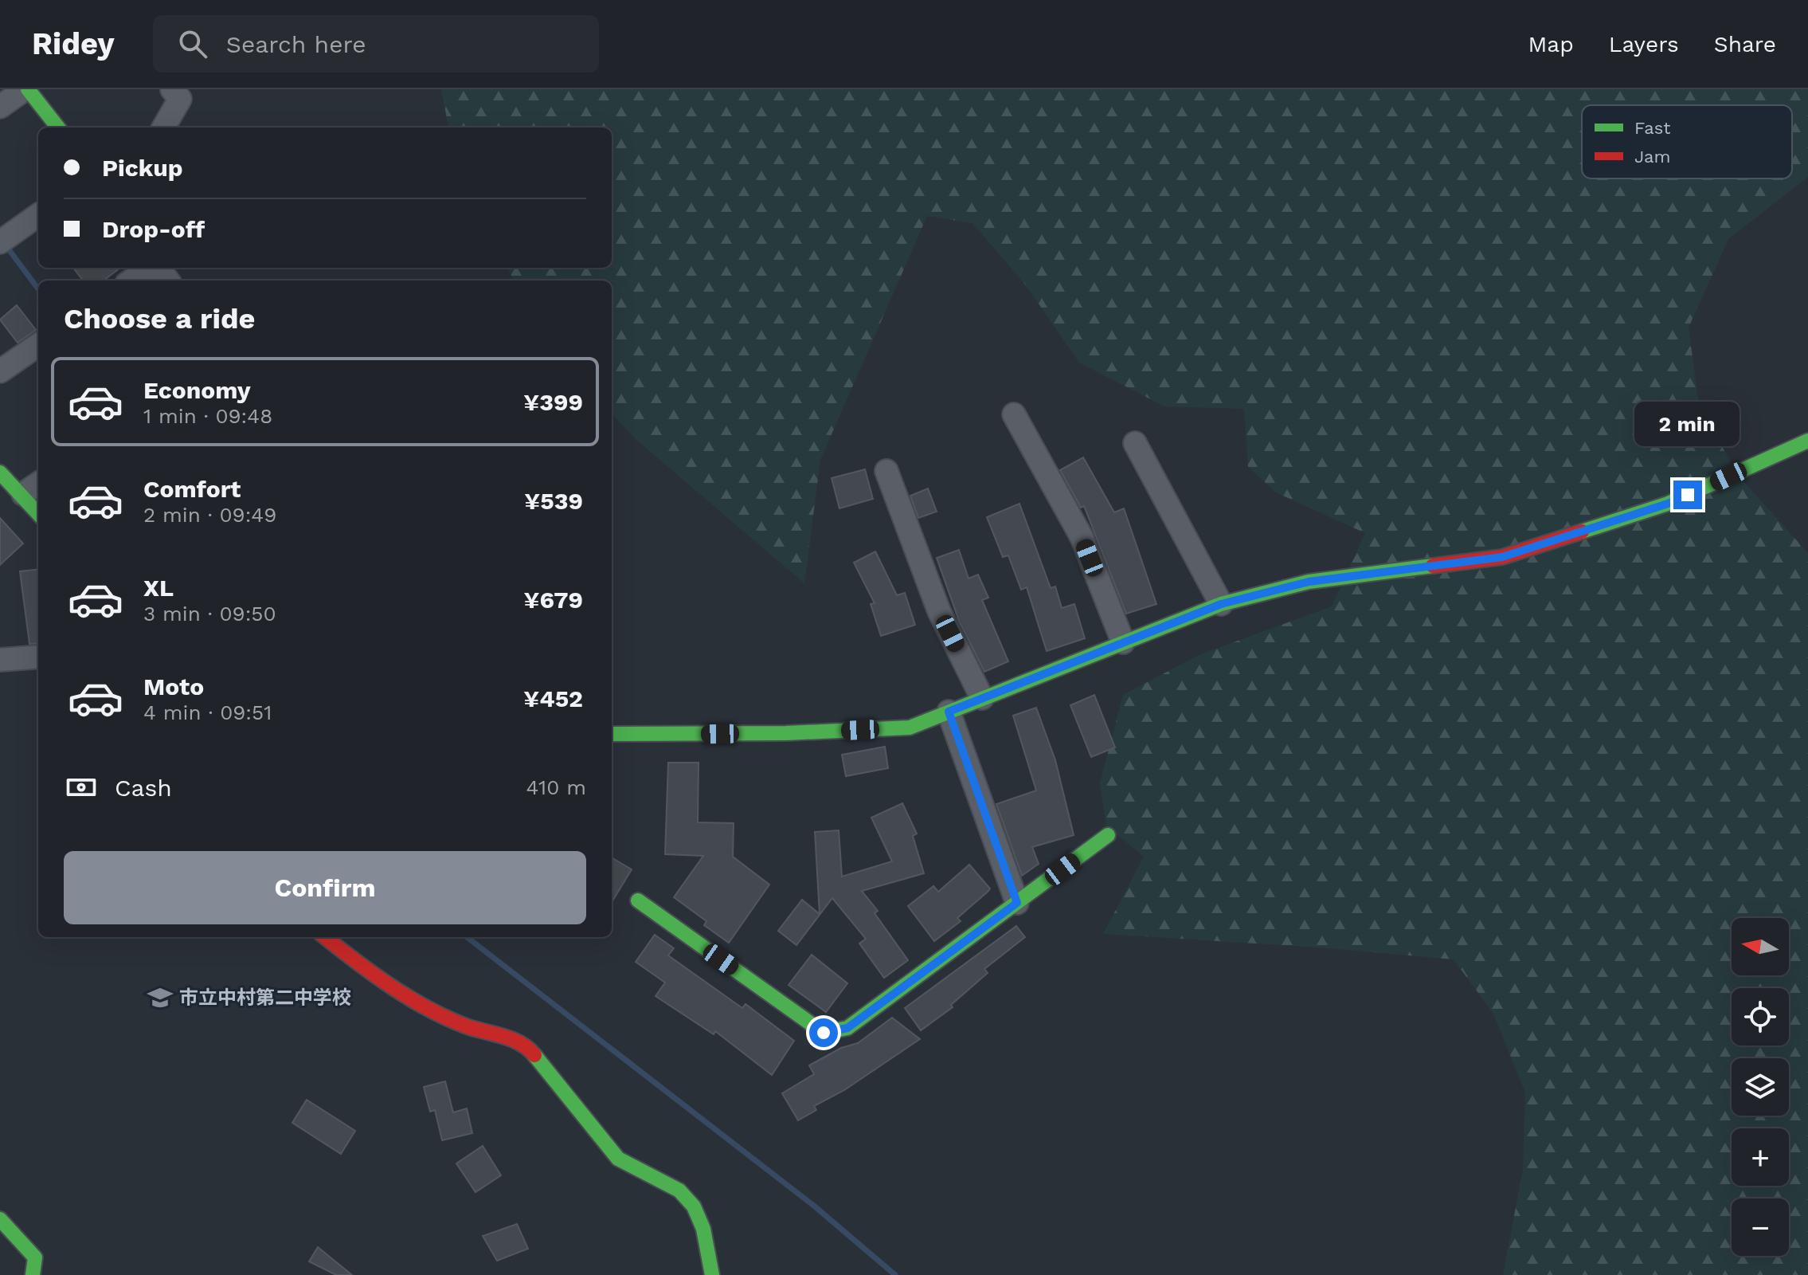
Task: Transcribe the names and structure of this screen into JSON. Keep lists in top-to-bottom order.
{
  "places": {
    "school or university": ["市立中村第二中学校"]
  },
  "legend": ["Fast", "Jam"],
  "north": "left",
  "page": {
    "header": "Ridey",
    "search": "Search here",
    "nav": ["Map", "Layers", "Share"],
    "banner": ["Pickup", "Drop-off"],
    "heading": "Choose a ride",
    "list": [
      {
        "name": "Economy",
        "note": "1 min · 09:48",
        "value": "¥399"
      },
      {
        "name": "Comfort",
        "note": "2 min · 09:49",
        "value": "¥539"
      },
      {
        "name": "XL",
        "note": "3 min · 09:50",
        "value": "¥679"
      },
      {
        "name": "Moto",
        "note": "4 min · 09:51",
        "value": "¥452"
      }
    ],
    "bubble": "2 min",
    "pay": ["Cash", "410 m"],
    "buttons": "Confirm",
    "map_buttons": ["+", "−"]
  }
}
